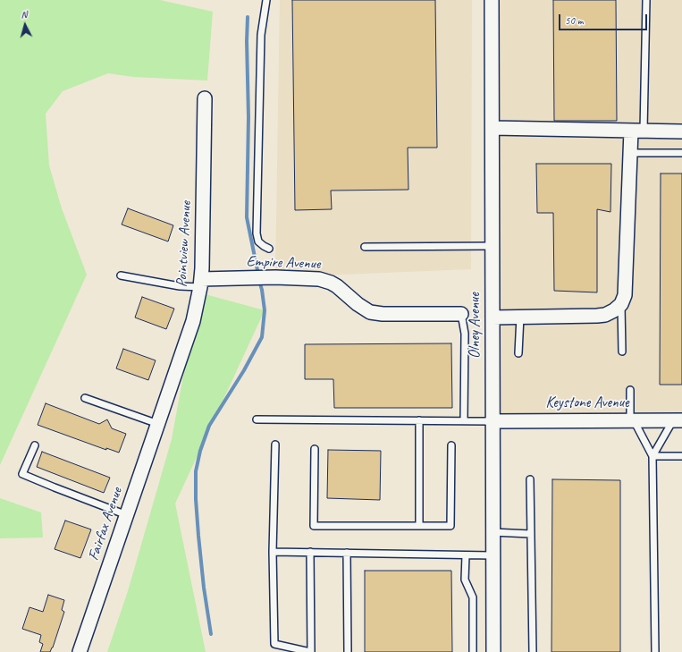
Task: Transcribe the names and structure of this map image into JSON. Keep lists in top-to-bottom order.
{
  "streets": {
    "street": [
      "Pointview Avenue",
      "Empire Avenue",
      "Olney Avenue",
      "Keystone Avenue",
      "Fairfax Avenue"
    ]
  },
  "crossings": [
    ["Pointview Avenue", "Empire Avenue"],
    ["Pointview Avenue", "Fairfax Avenue"],
    ["Olney Avenue", "Keystone Avenue"]
  ],
  "scale_bar": "50 m",
  "north": "top"
}
